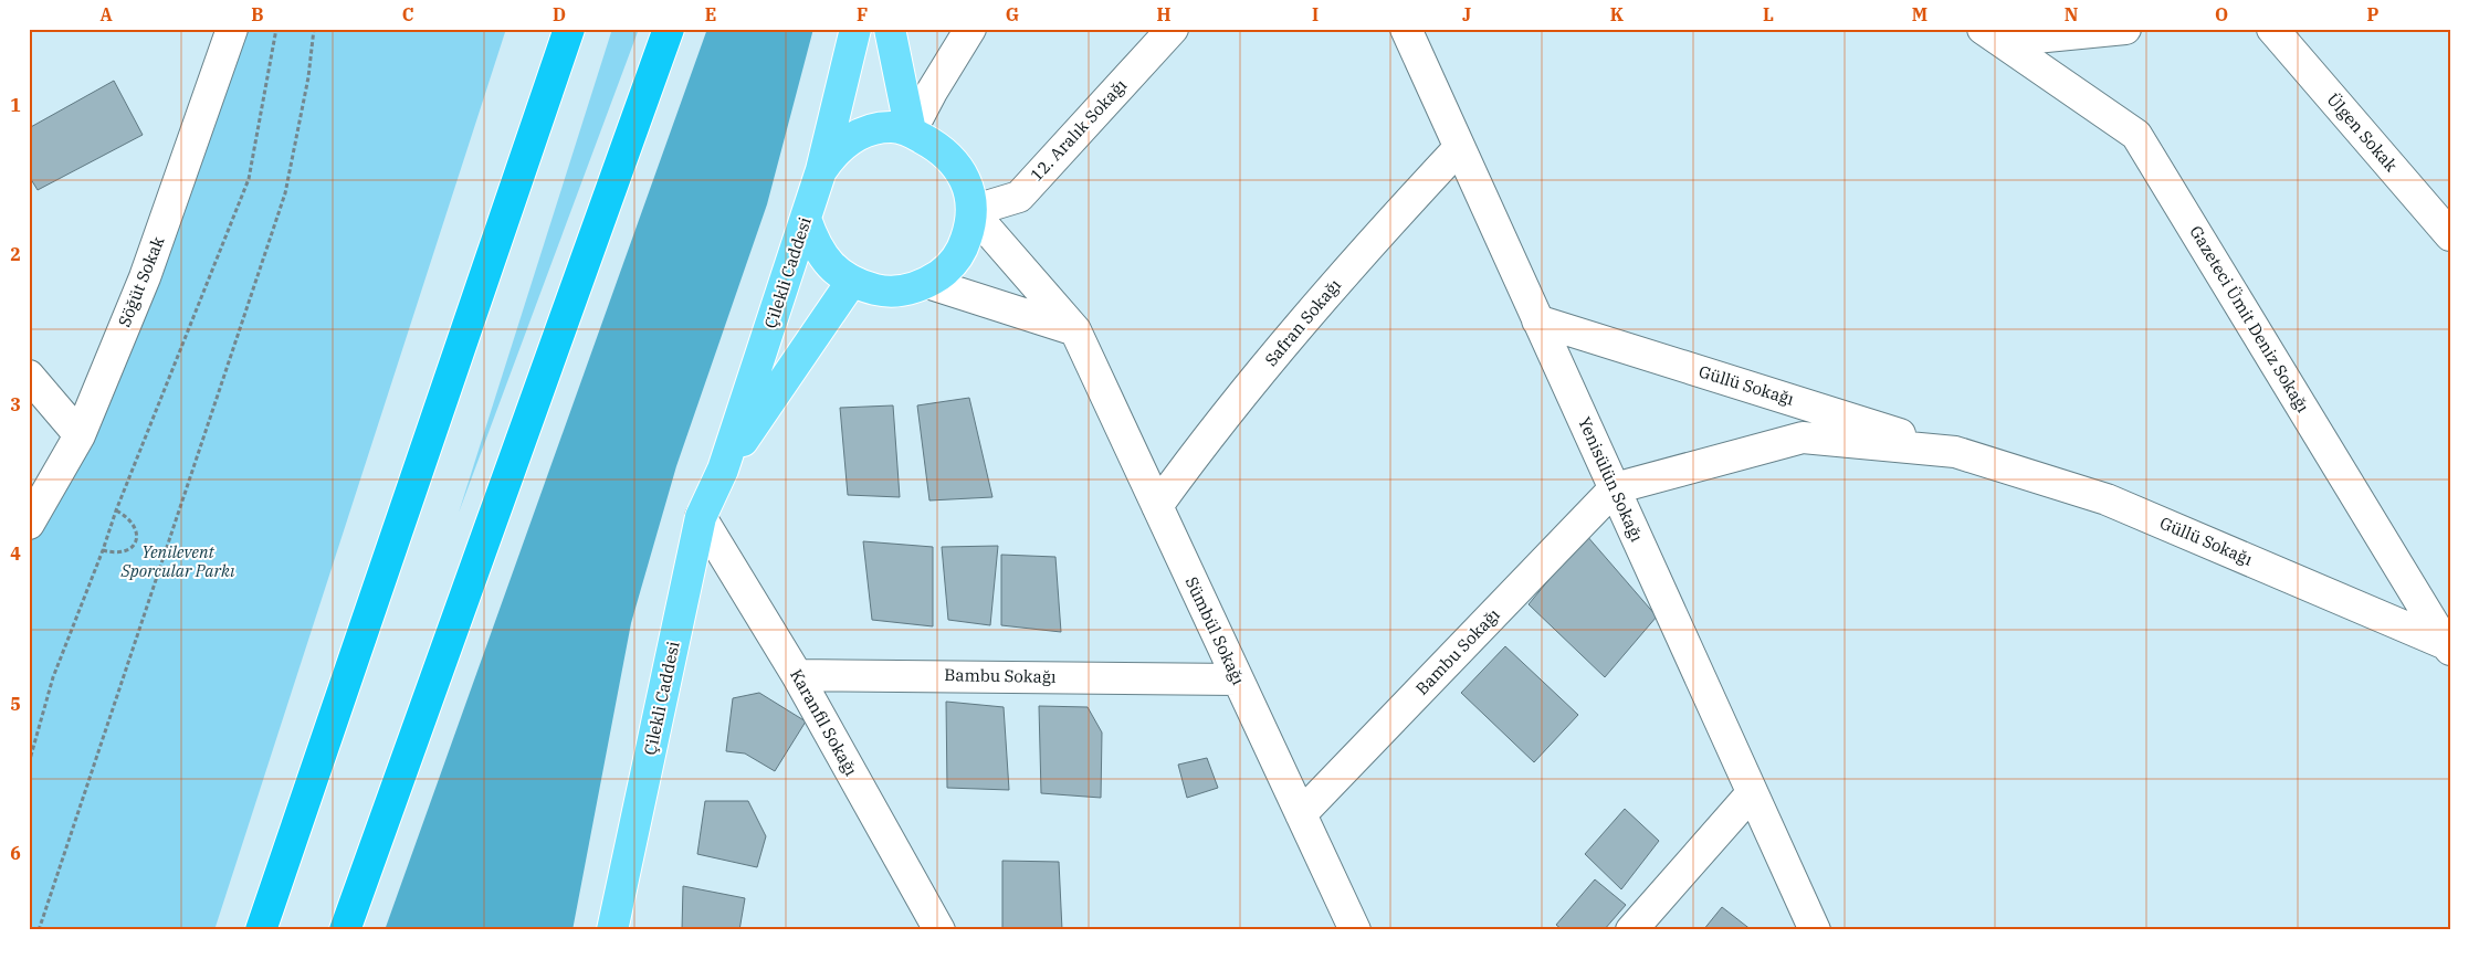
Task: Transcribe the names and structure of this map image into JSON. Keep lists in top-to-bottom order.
{
  "streets": {
    "main road": ["Çilekli Caddesi"],
    "street": [
      "12. Aralık Sokağı",
      "Ülgen Sokak",
      "Söğüt Sokak",
      "Gazeteci Ümit Deniz Sokağı",
      "Safran Sokağı",
      "Güllü Sokağı",
      "Yenisülün Sokağı",
      "Sümbül Sokağı",
      "Bambu Sokağı",
      "Karanfil Sokağı"
    ]
  },
  "crossings": [
    ["12. Aralık Sokağı", "Çilekli Caddesi"],
    ["12. Aralık Sokağı", "Sümbül Sokağı"],
    ["Çilekli Caddesi", "Sümbül Sokağı"],
    ["Çilekli Caddesi", "Karanfil Sokağı"],
    ["Gazeteci Ümit Deniz Sokağı", "Güllü Sokağı"],
    ["Safran Sokağı", "Yenisülün Sokağı"],
    ["Safran Sokağı", "Sümbül Sokağı"],
    ["Güllü Sokağı", "Yenisülün Sokağı"],
    ["Güllü Sokağı", "Bambu Sokağı"],
    ["Yenisülün Sokağı", "Bambu Sokağı"],
    ["Sümbül Sokağı", "Bambu Sokağı"],
    ["Bambu Sokağı", "Karanfil Sokağı"]
  ],
  "parks": ["Yenilevent Sporcular Parkı"],
  "grid": {
    "columns": [
      "A",
      "B",
      "C",
      "D",
      "E",
      "F",
      "G",
      "H",
      "I",
      "J",
      "K",
      "L",
      "M",
      "N",
      "O",
      "P"
    ],
    "rows": [
      "1",
      "2",
      "3",
      "4",
      "5",
      "6"
    ]
  }
}
